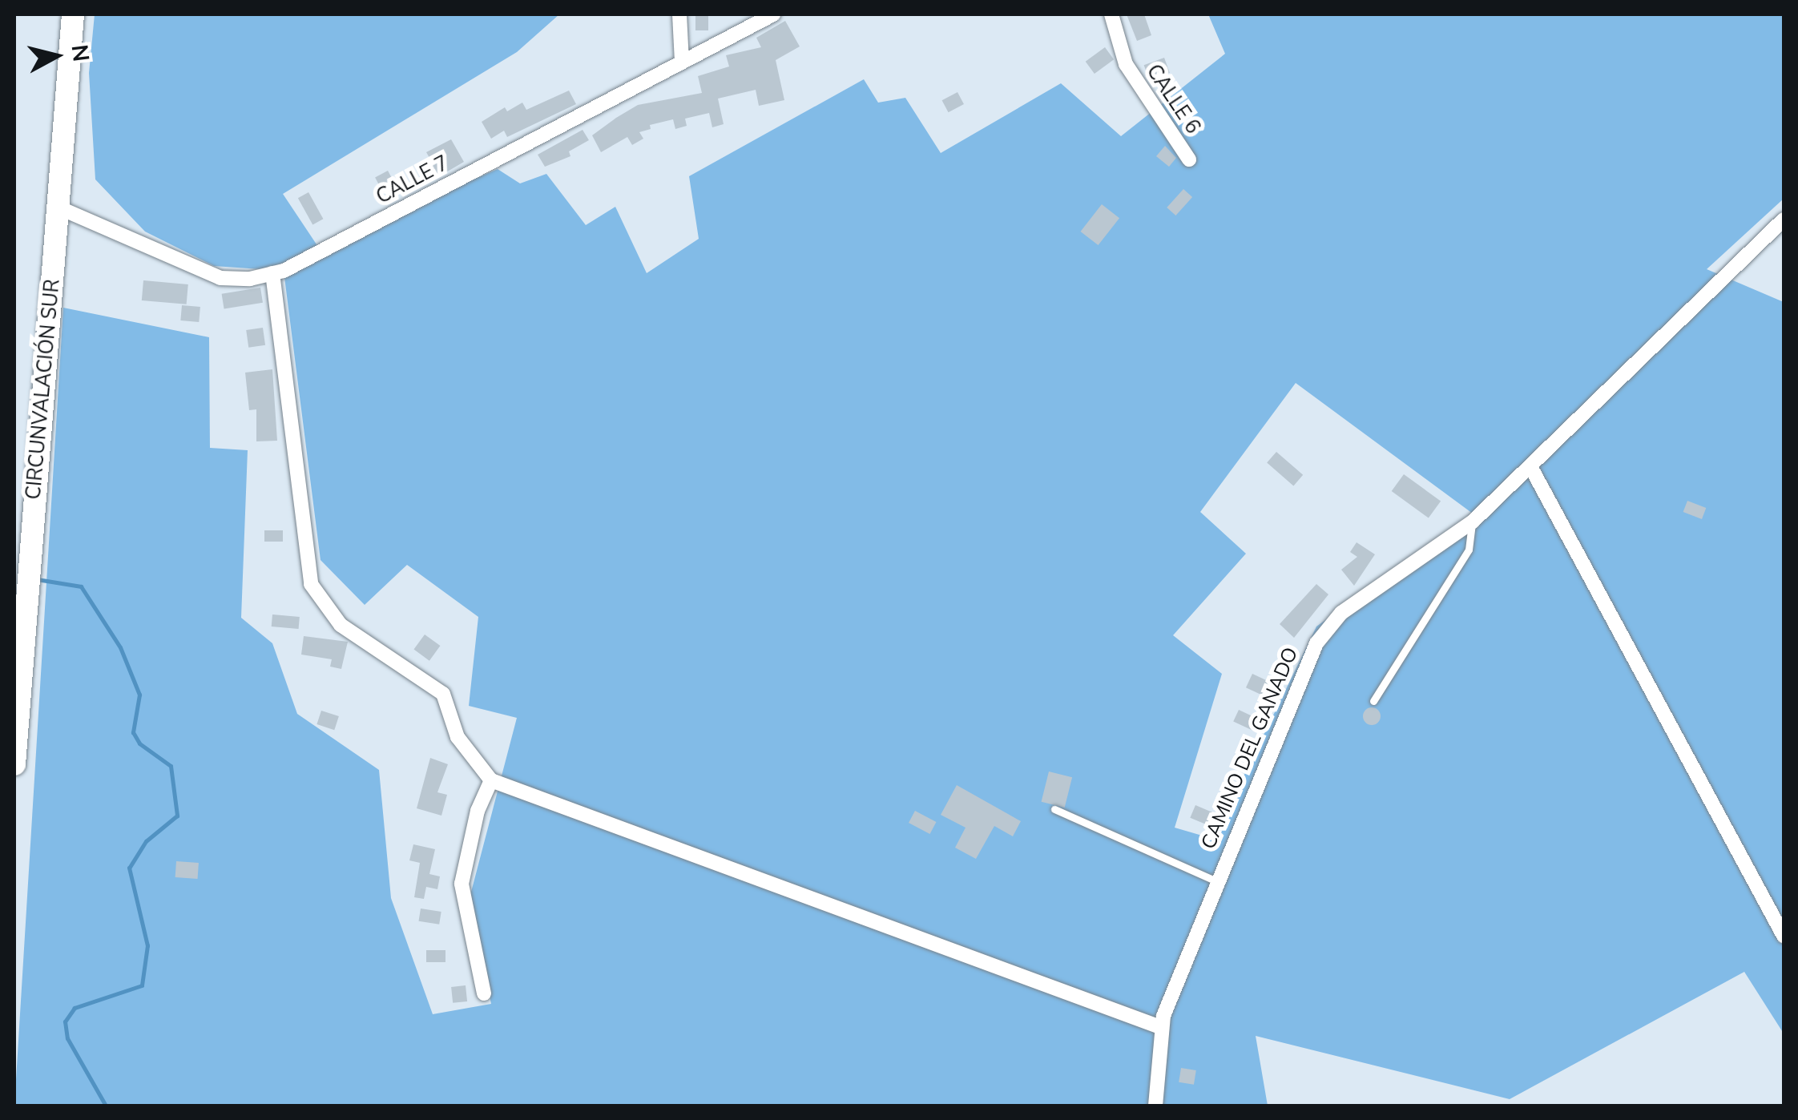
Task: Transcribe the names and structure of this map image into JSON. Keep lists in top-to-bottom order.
{
  "streets": {
    "main road": ["CIRCUNVALACIÓN SUR"],
    "street": ["CALLE 6", "CALLE 7", "CAMINO DEL GANADO"]
  },
  "crossings": [
    ["CALLE 7", "CIRCUNVALACIÓN SUR"]
  ],
  "north": "right"
}
